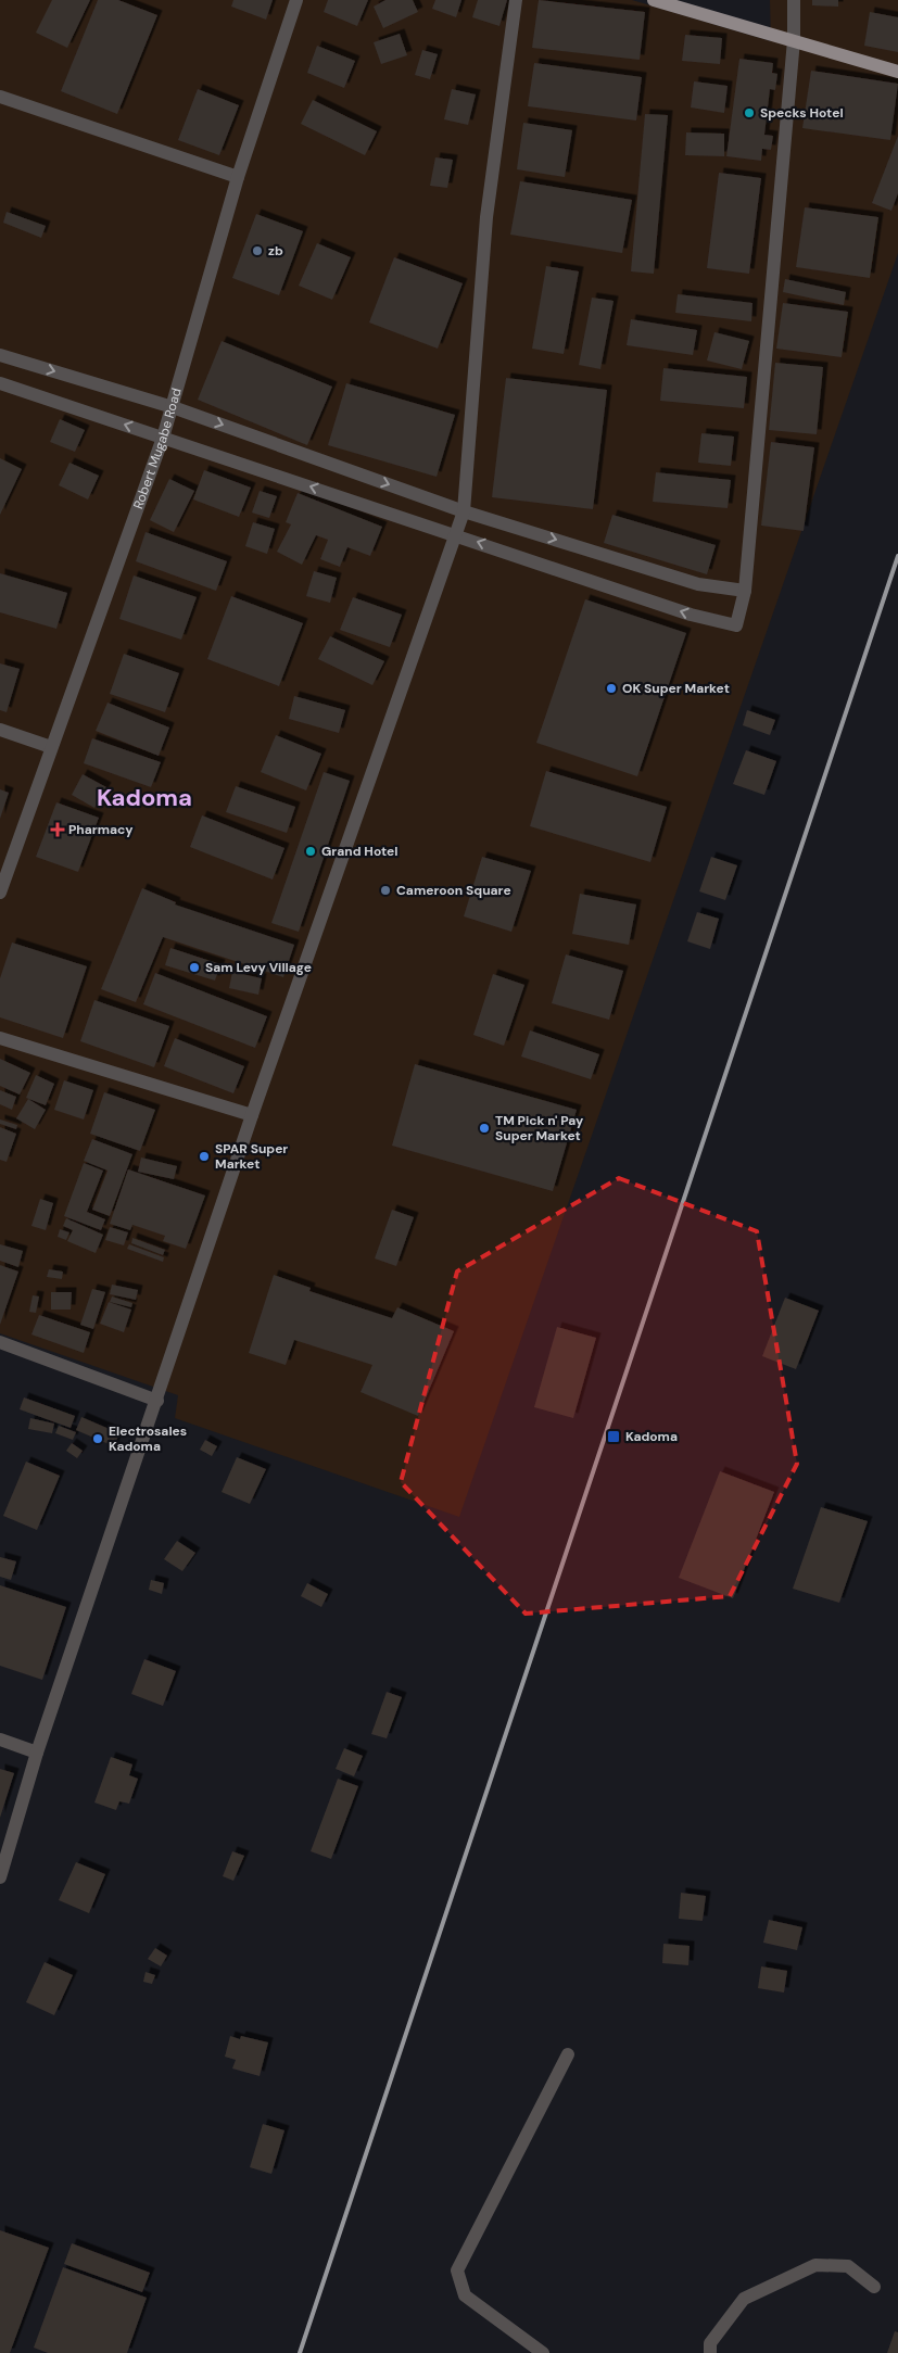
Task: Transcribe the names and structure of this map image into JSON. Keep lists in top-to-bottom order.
{
  "streets": {
    "street": ["Robert Mugabe Road"]
  },
  "districts": ["Kadoma"],
  "places": {
    "other": [
      "Specks Hotel",
      "zb",
      "OK Super Market",
      "Grand Hotel",
      "Cameroon Square",
      "Sam Levy Village",
      "TM Pick n' Pay Super Market",
      "SPAR Super Market",
      "Electrosales Kadoma"
    ],
    "health": ["Pharmacy"],
    "transit": ["Kadoma"]
  }
}
